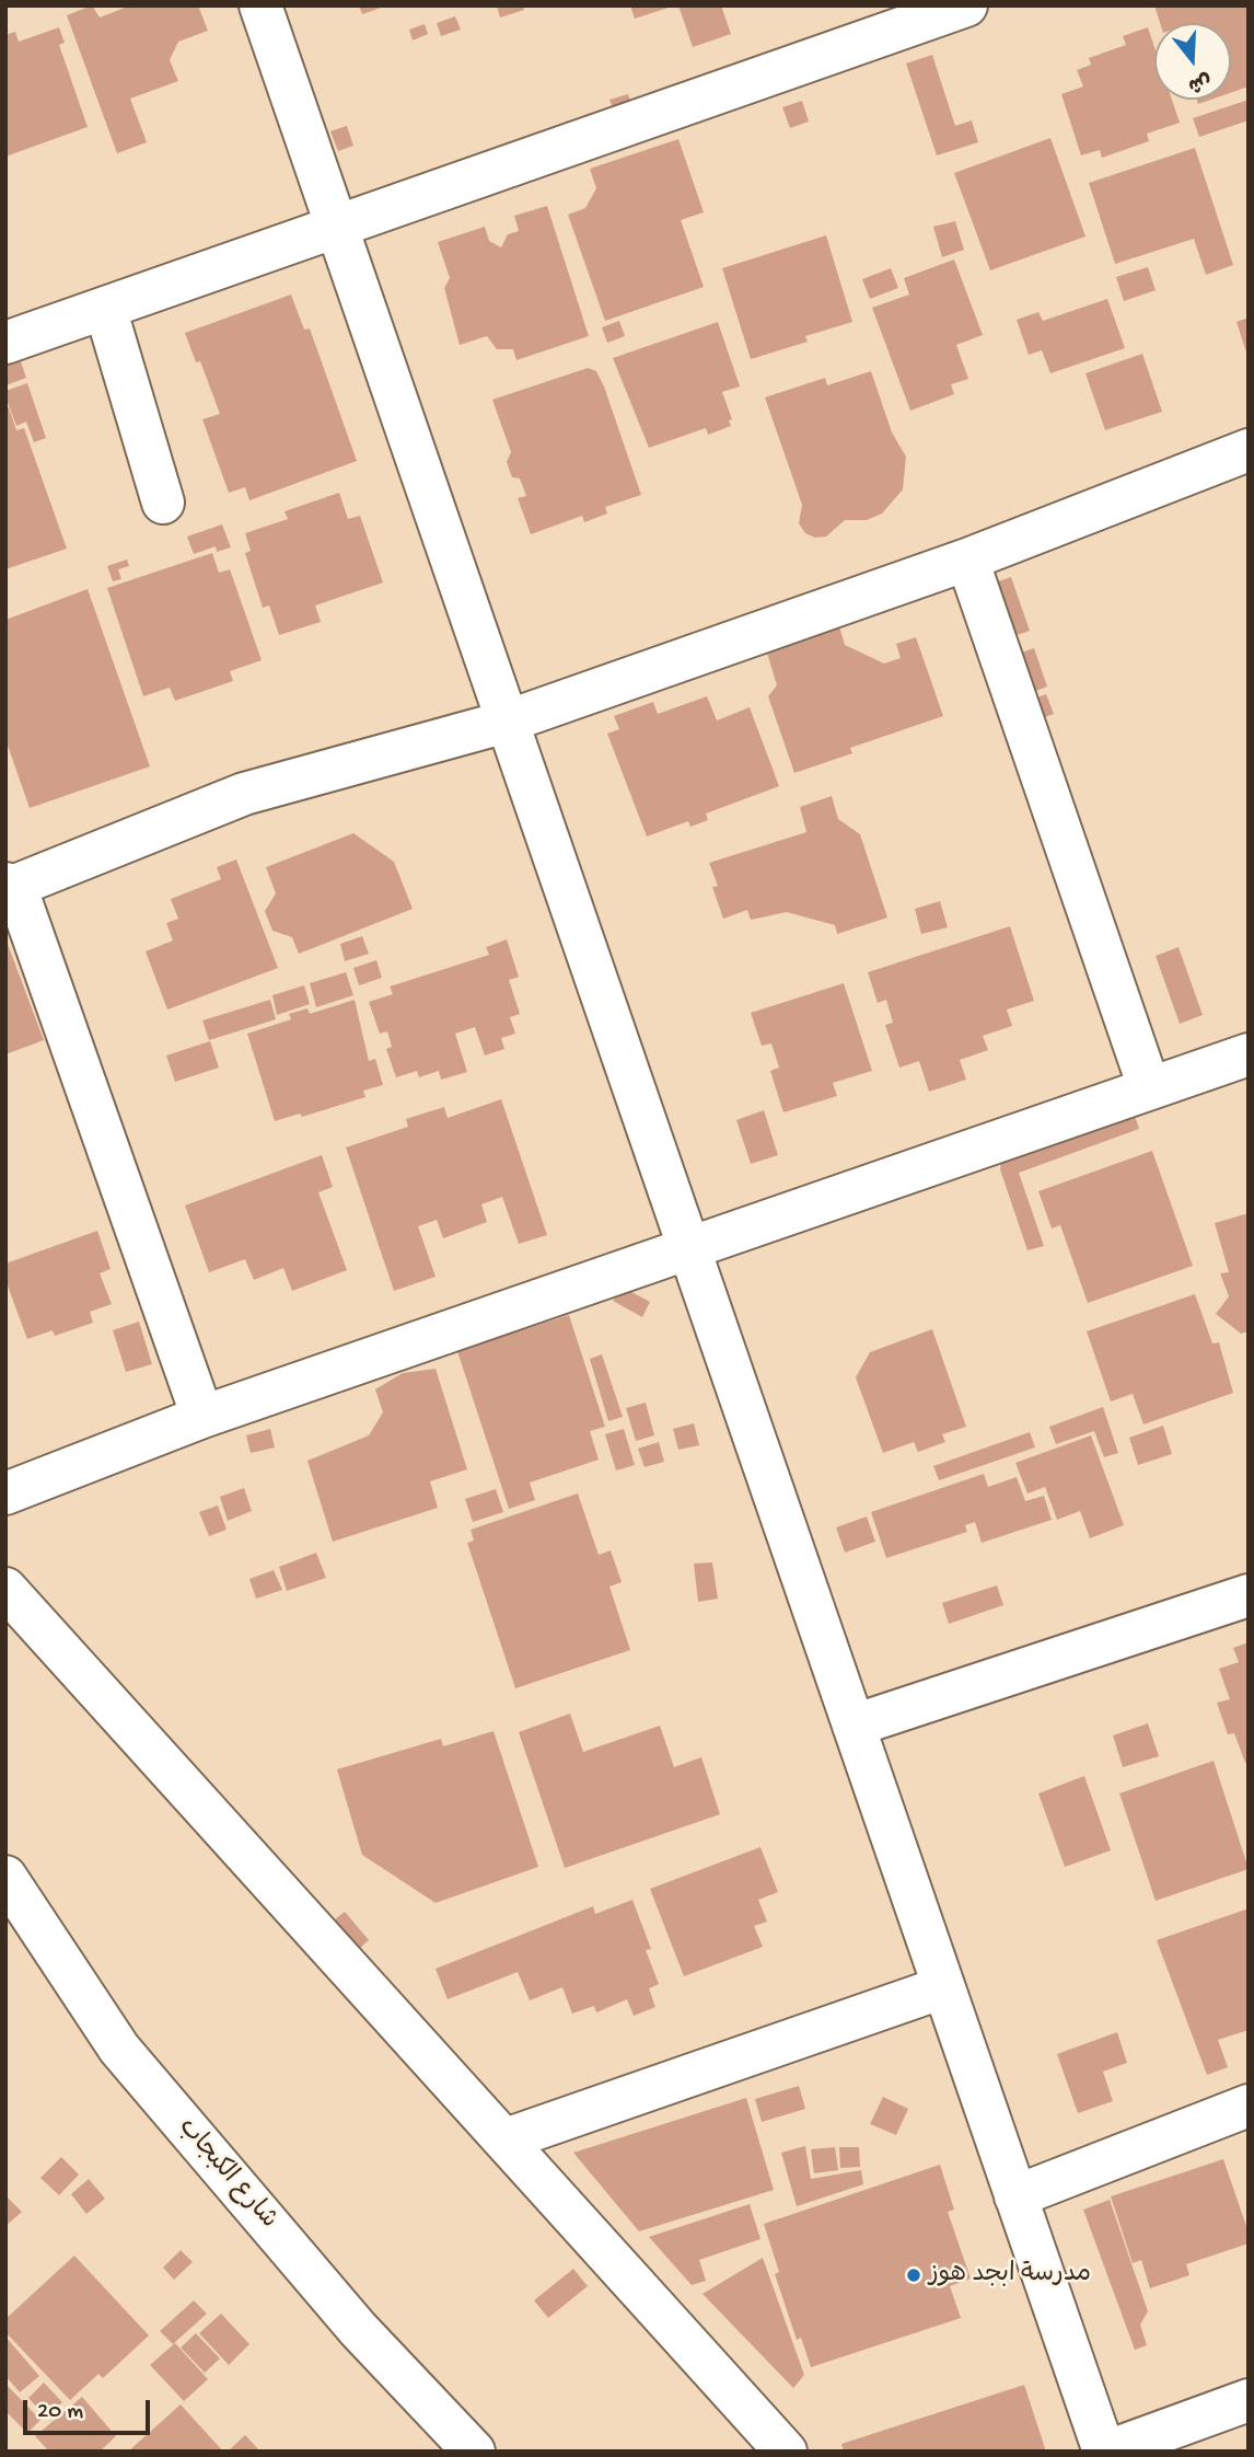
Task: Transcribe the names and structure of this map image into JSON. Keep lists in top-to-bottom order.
{
  "streets": {
    "street": ["شارع الكبجاب"]
  },
  "places": ["مدرسة ابجد هوز"],
  "scale_bar": "20 m",
  "north": "bottom"
}
